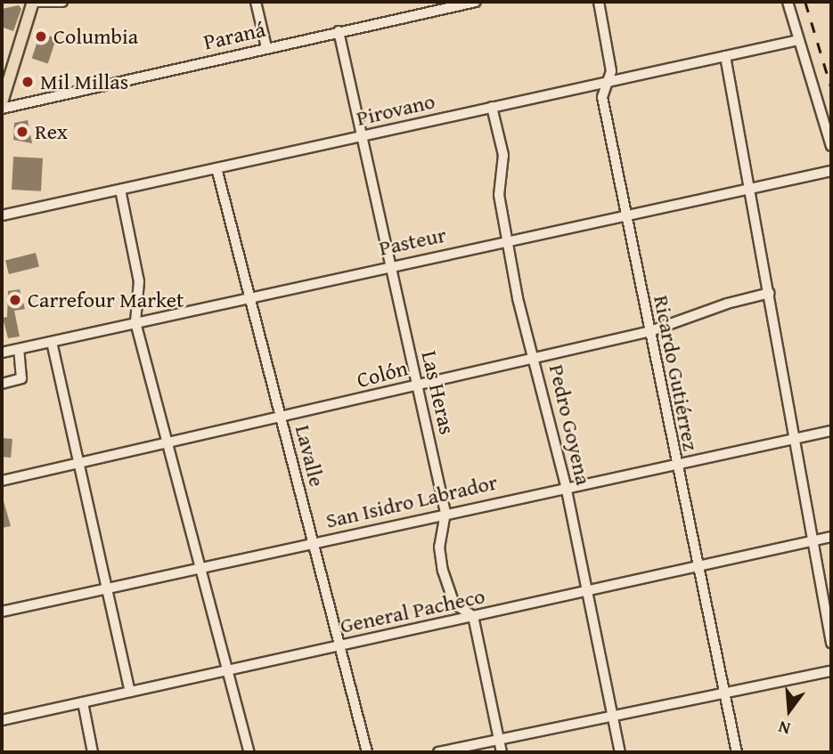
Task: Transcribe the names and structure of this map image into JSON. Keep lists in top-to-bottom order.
{
  "streets": {
    "street": [
      "Paraná",
      "Pirovano",
      "Pasteur",
      "Ricardo Gutiérrez",
      "Colón",
      "Las Heras",
      "Pedro Goyena",
      "Lavalle",
      "San Isidro Labrador",
      "General Pacheco"
    ]
  },
  "crossings": [
    ["Paraná", "Las Heras"],
    ["Pirovano", "Ricardo Gutiérrez"],
    ["Pirovano", "Las Heras"],
    ["Pirovano", "Pedro Goyena"],
    ["Pirovano", "Lavalle"],
    ["Pasteur", "Ricardo Gutiérrez"],
    ["Pasteur", "Las Heras"],
    ["Pasteur", "Pedro Goyena"],
    ["Pasteur", "Lavalle"],
    ["Ricardo Gutiérrez", "Colón"],
    ["Ricardo Gutiérrez", "San Isidro Labrador"],
    ["Ricardo Gutiérrez", "General Pacheco"],
    ["Colón", "Las Heras"],
    ["Colón", "Pedro Goyena"],
    ["Colón", "Lavalle"],
    ["Las Heras", "San Isidro Labrador"],
    ["Las Heras", "General Pacheco"],
    ["Pedro Goyena", "San Isidro Labrador"],
    ["Pedro Goyena", "General Pacheco"],
    ["Lavalle", "San Isidro Labrador"],
    ["Lavalle", "General Pacheco"]
  ],
  "places": [
    "Columbia",
    "Mil Millas",
    "Rex",
    "Carrefour Market"
  ],
  "north": "bottom"
}
